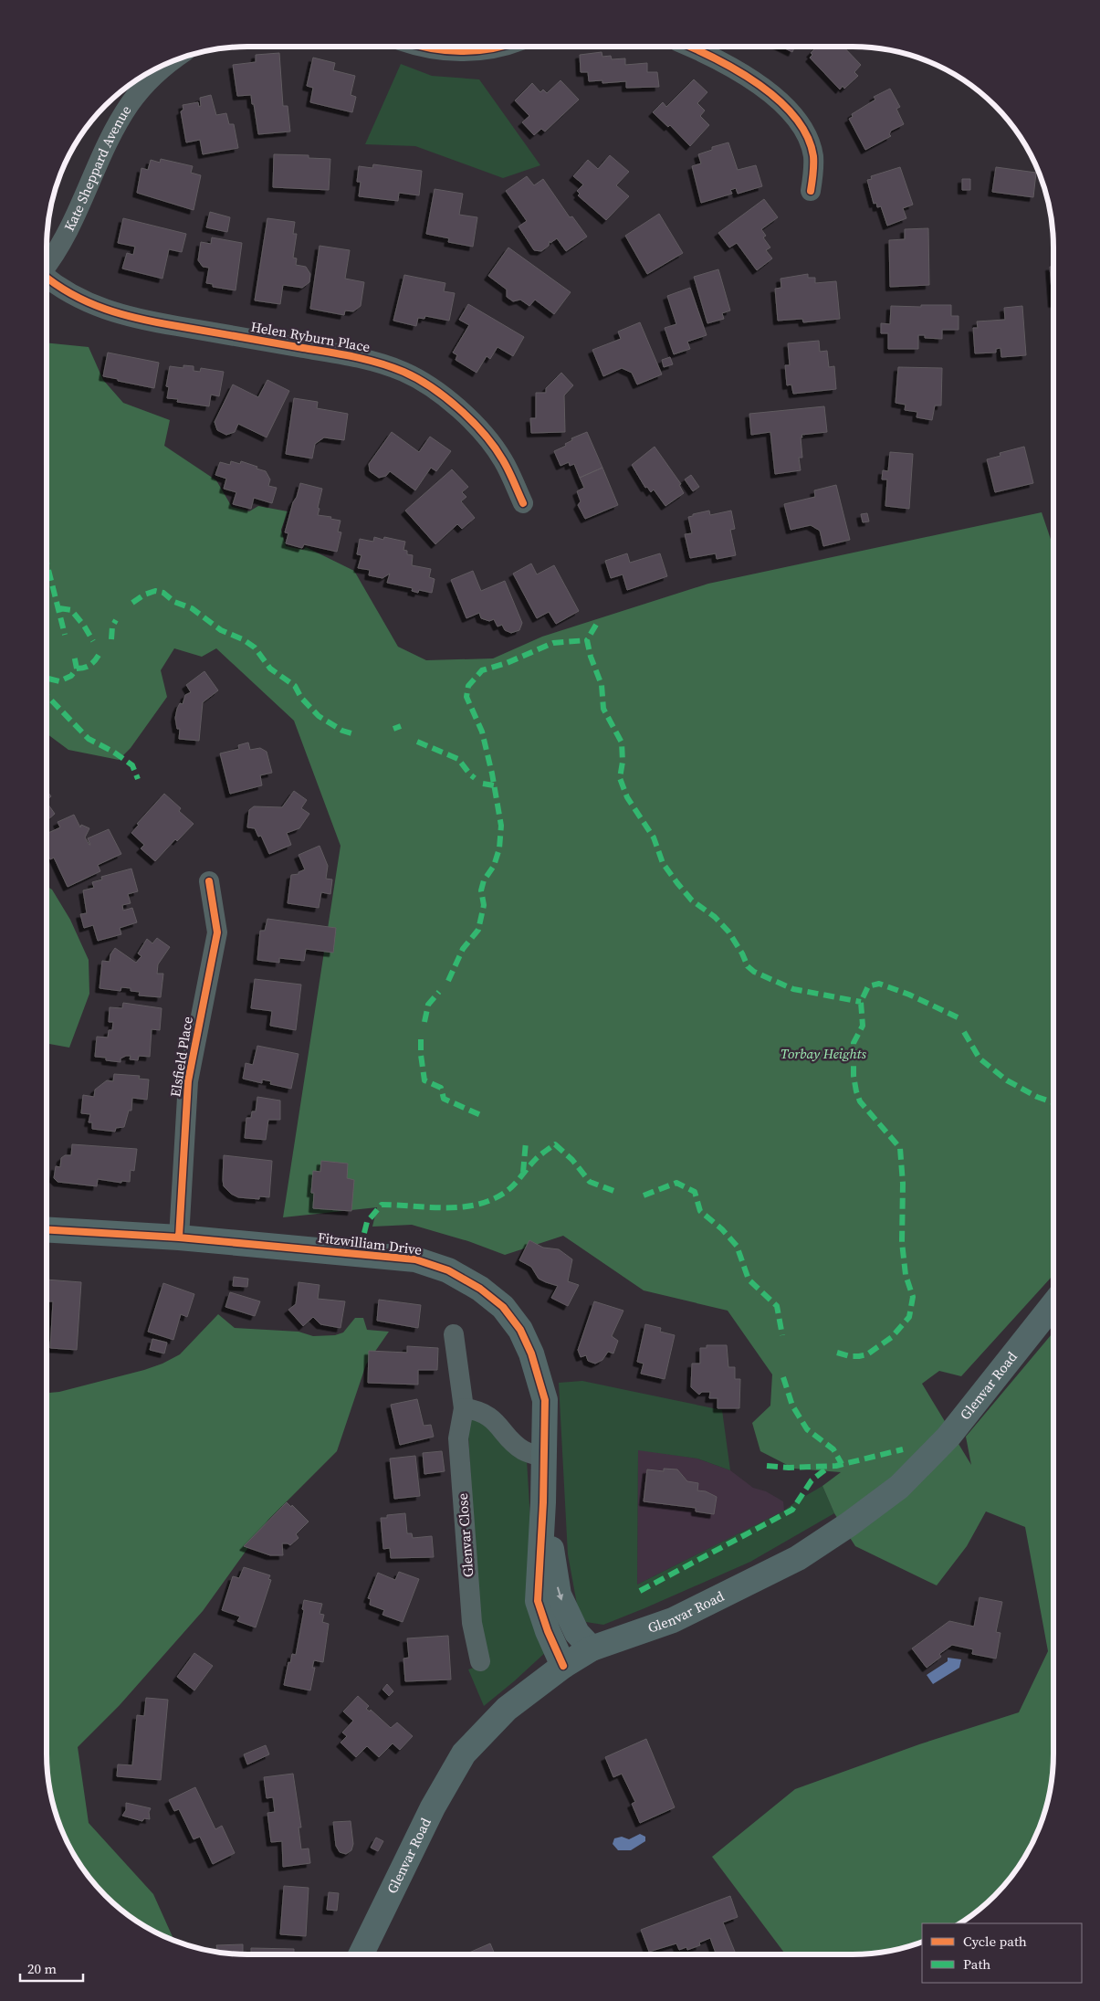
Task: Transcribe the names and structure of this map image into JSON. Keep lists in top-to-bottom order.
{
  "streets": {
    "street": [
      "Kate Sheppard Avenue",
      "Helen Ryburn Place",
      "Elsfield Place",
      "Fitzwilliam Drive",
      "Glenvar Road",
      "Glenvar Close"
    ]
  },
  "crossings": [
    ["Elsfield Place", "Fitzwilliam Drive"],
    ["Fitzwilliam Drive", "Glenvar Road"]
  ],
  "parks": ["Torbay Heights"],
  "legend": ["Cycle path", "Path"],
  "scale_bar": "20 m"
}
